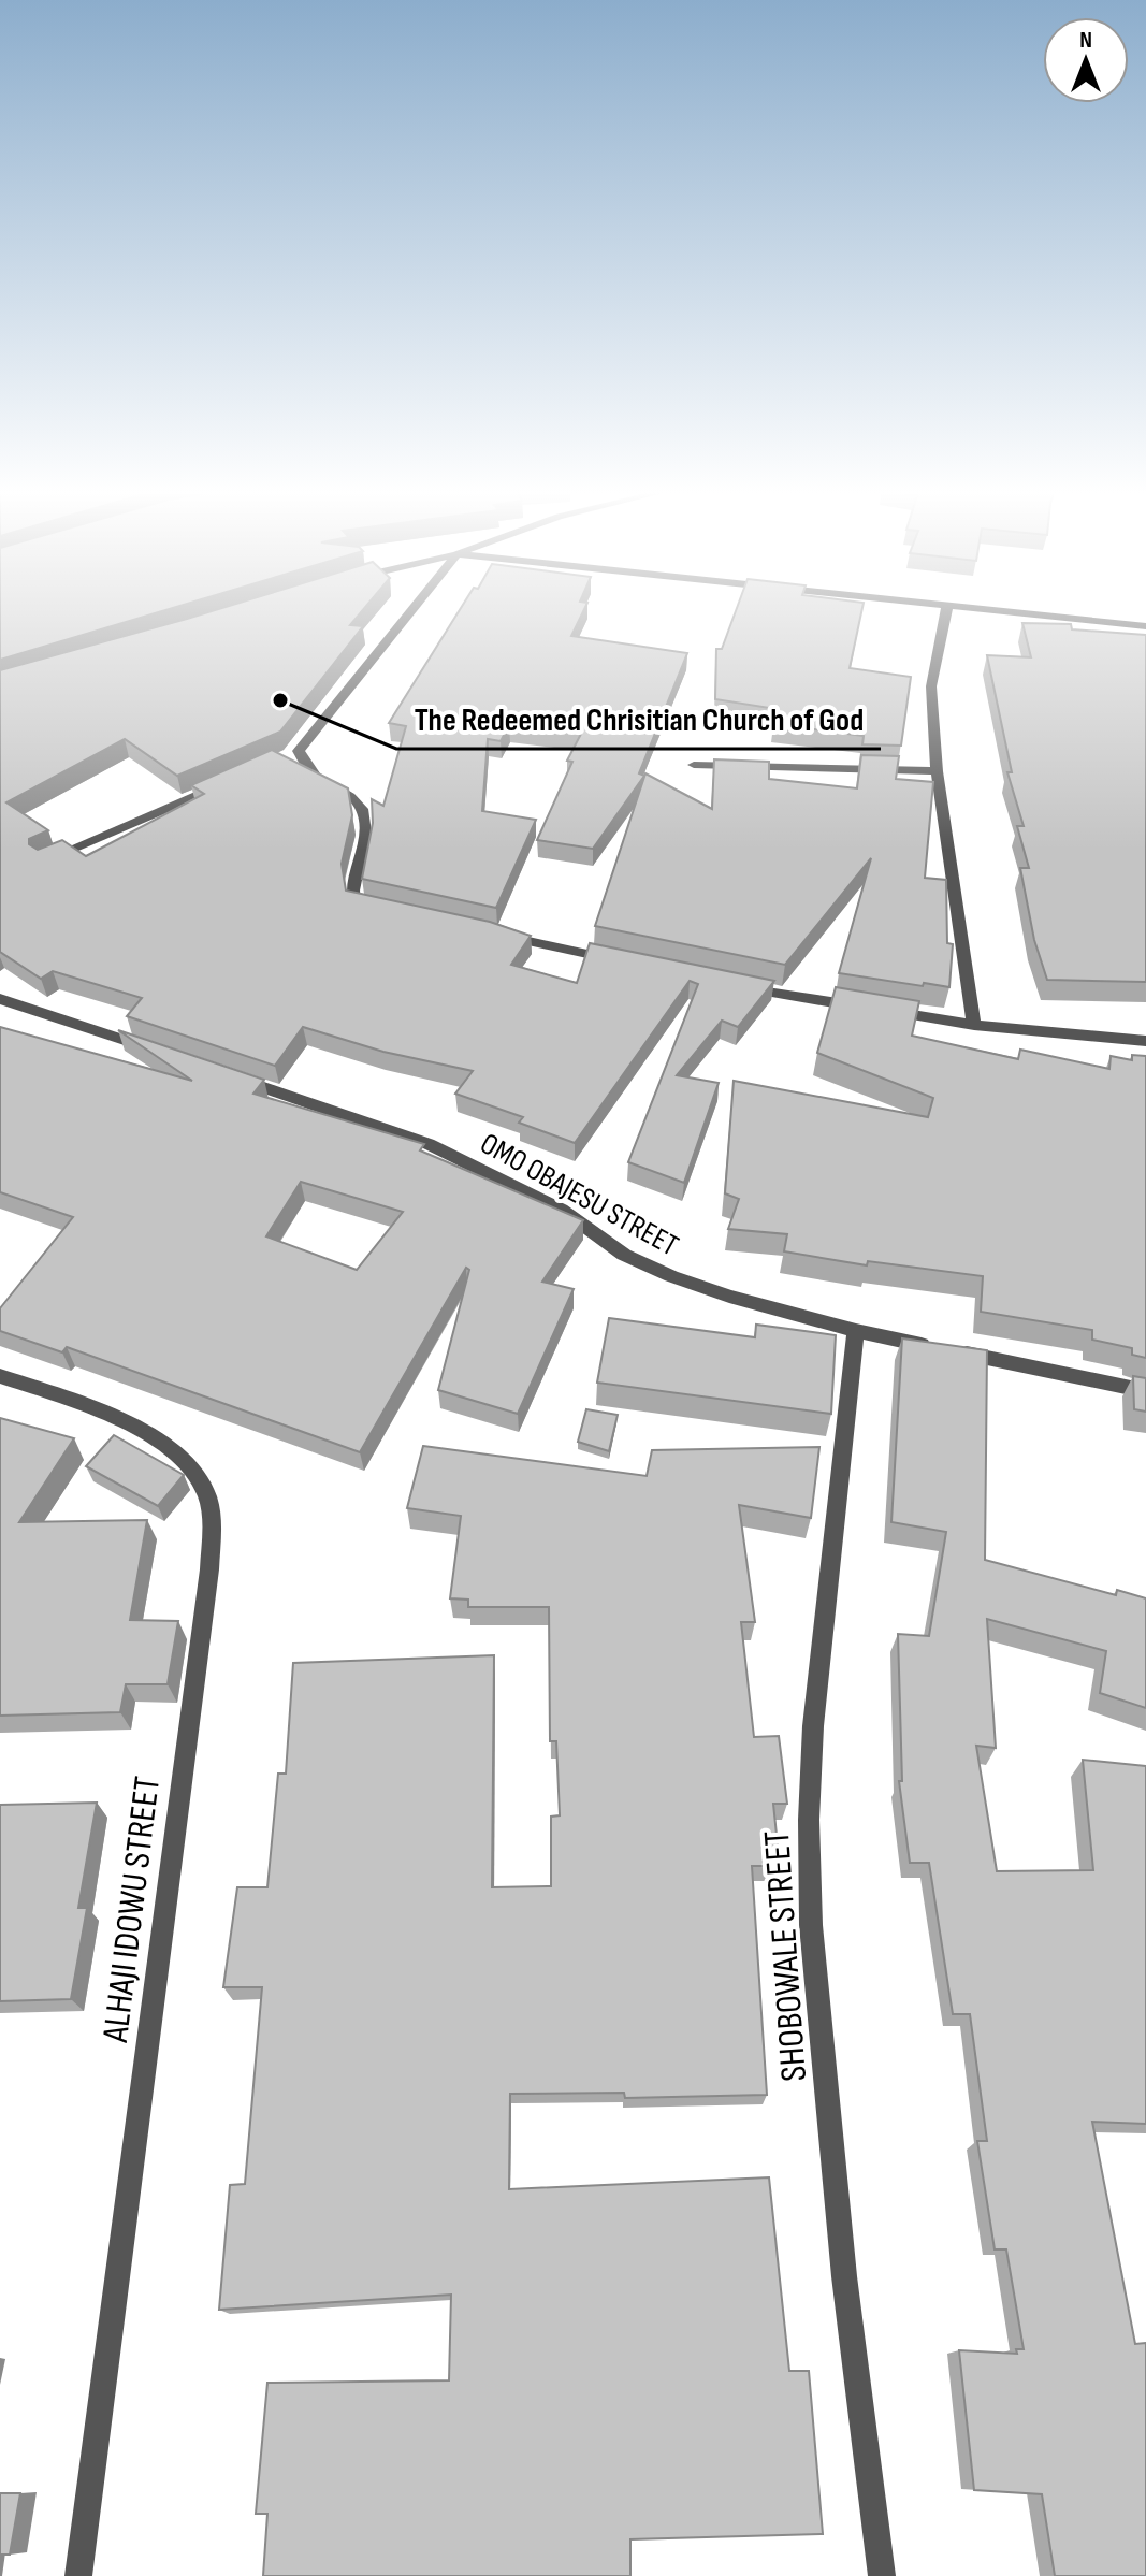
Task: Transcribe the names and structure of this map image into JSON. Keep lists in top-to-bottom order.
{
  "streets": {
    "street": ["OMO OBAJESU STREET", "ALHAJI IDOWU STREET", "SHOBOWALE STREET"]
  },
  "crossings": [
    ["OMO OBAJESU STREET", "SHOBOWALE STREET"]
  ],
  "places": ["The Redeemed Chrisitian Church of God"],
  "north": "top"
}
